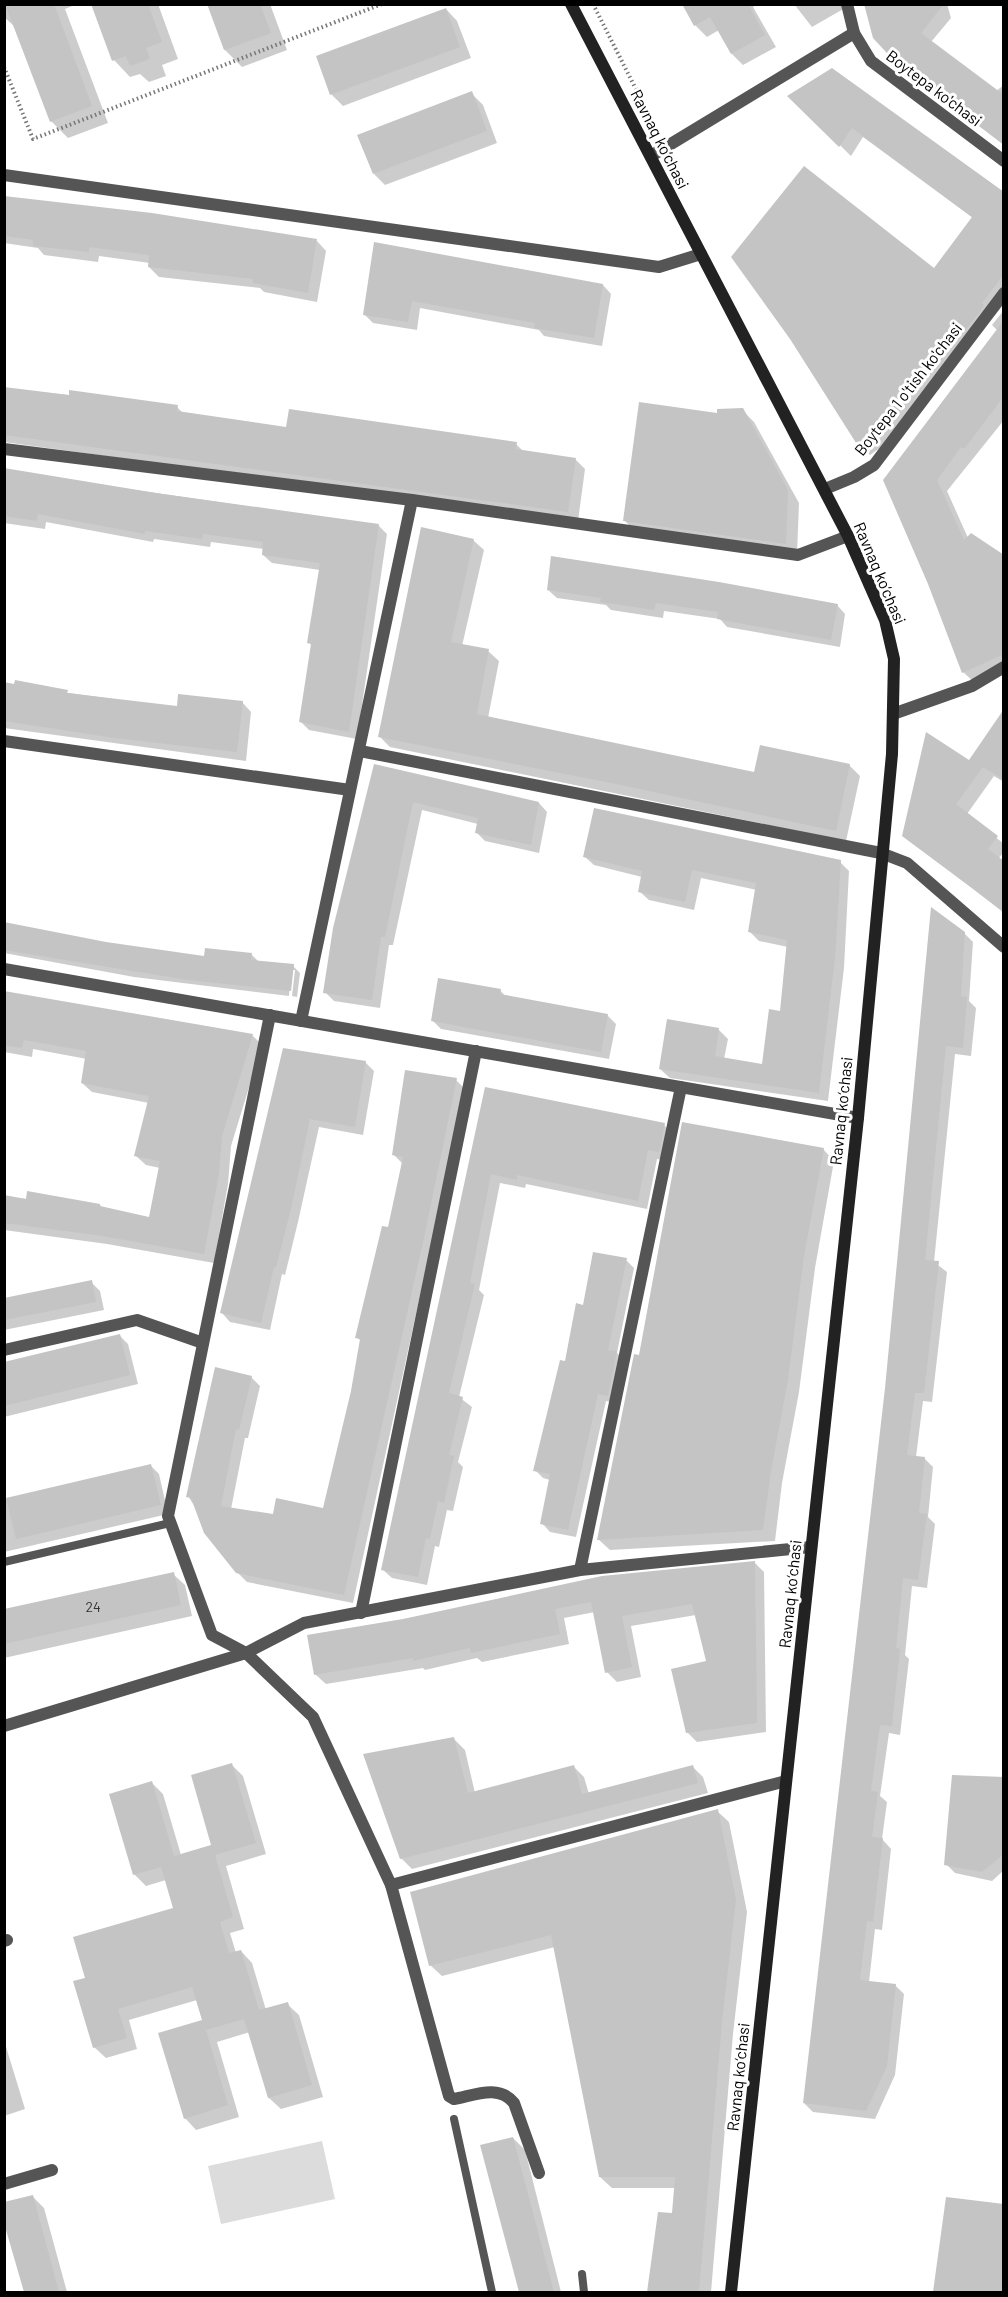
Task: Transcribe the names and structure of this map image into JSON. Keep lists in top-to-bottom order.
{
  "streets": {
    "street": ["Boytepa ko'chasi", "Ravnaq ko‘chasi", "Boytepa 1 o'tish ko'chasi"]
  },
  "crossings": [
    ["Ravnaq ko‘chasi", "Boytepa 1 o'tish ko'chasi"]
  ],
  "house_numbers": ["24"]
}
